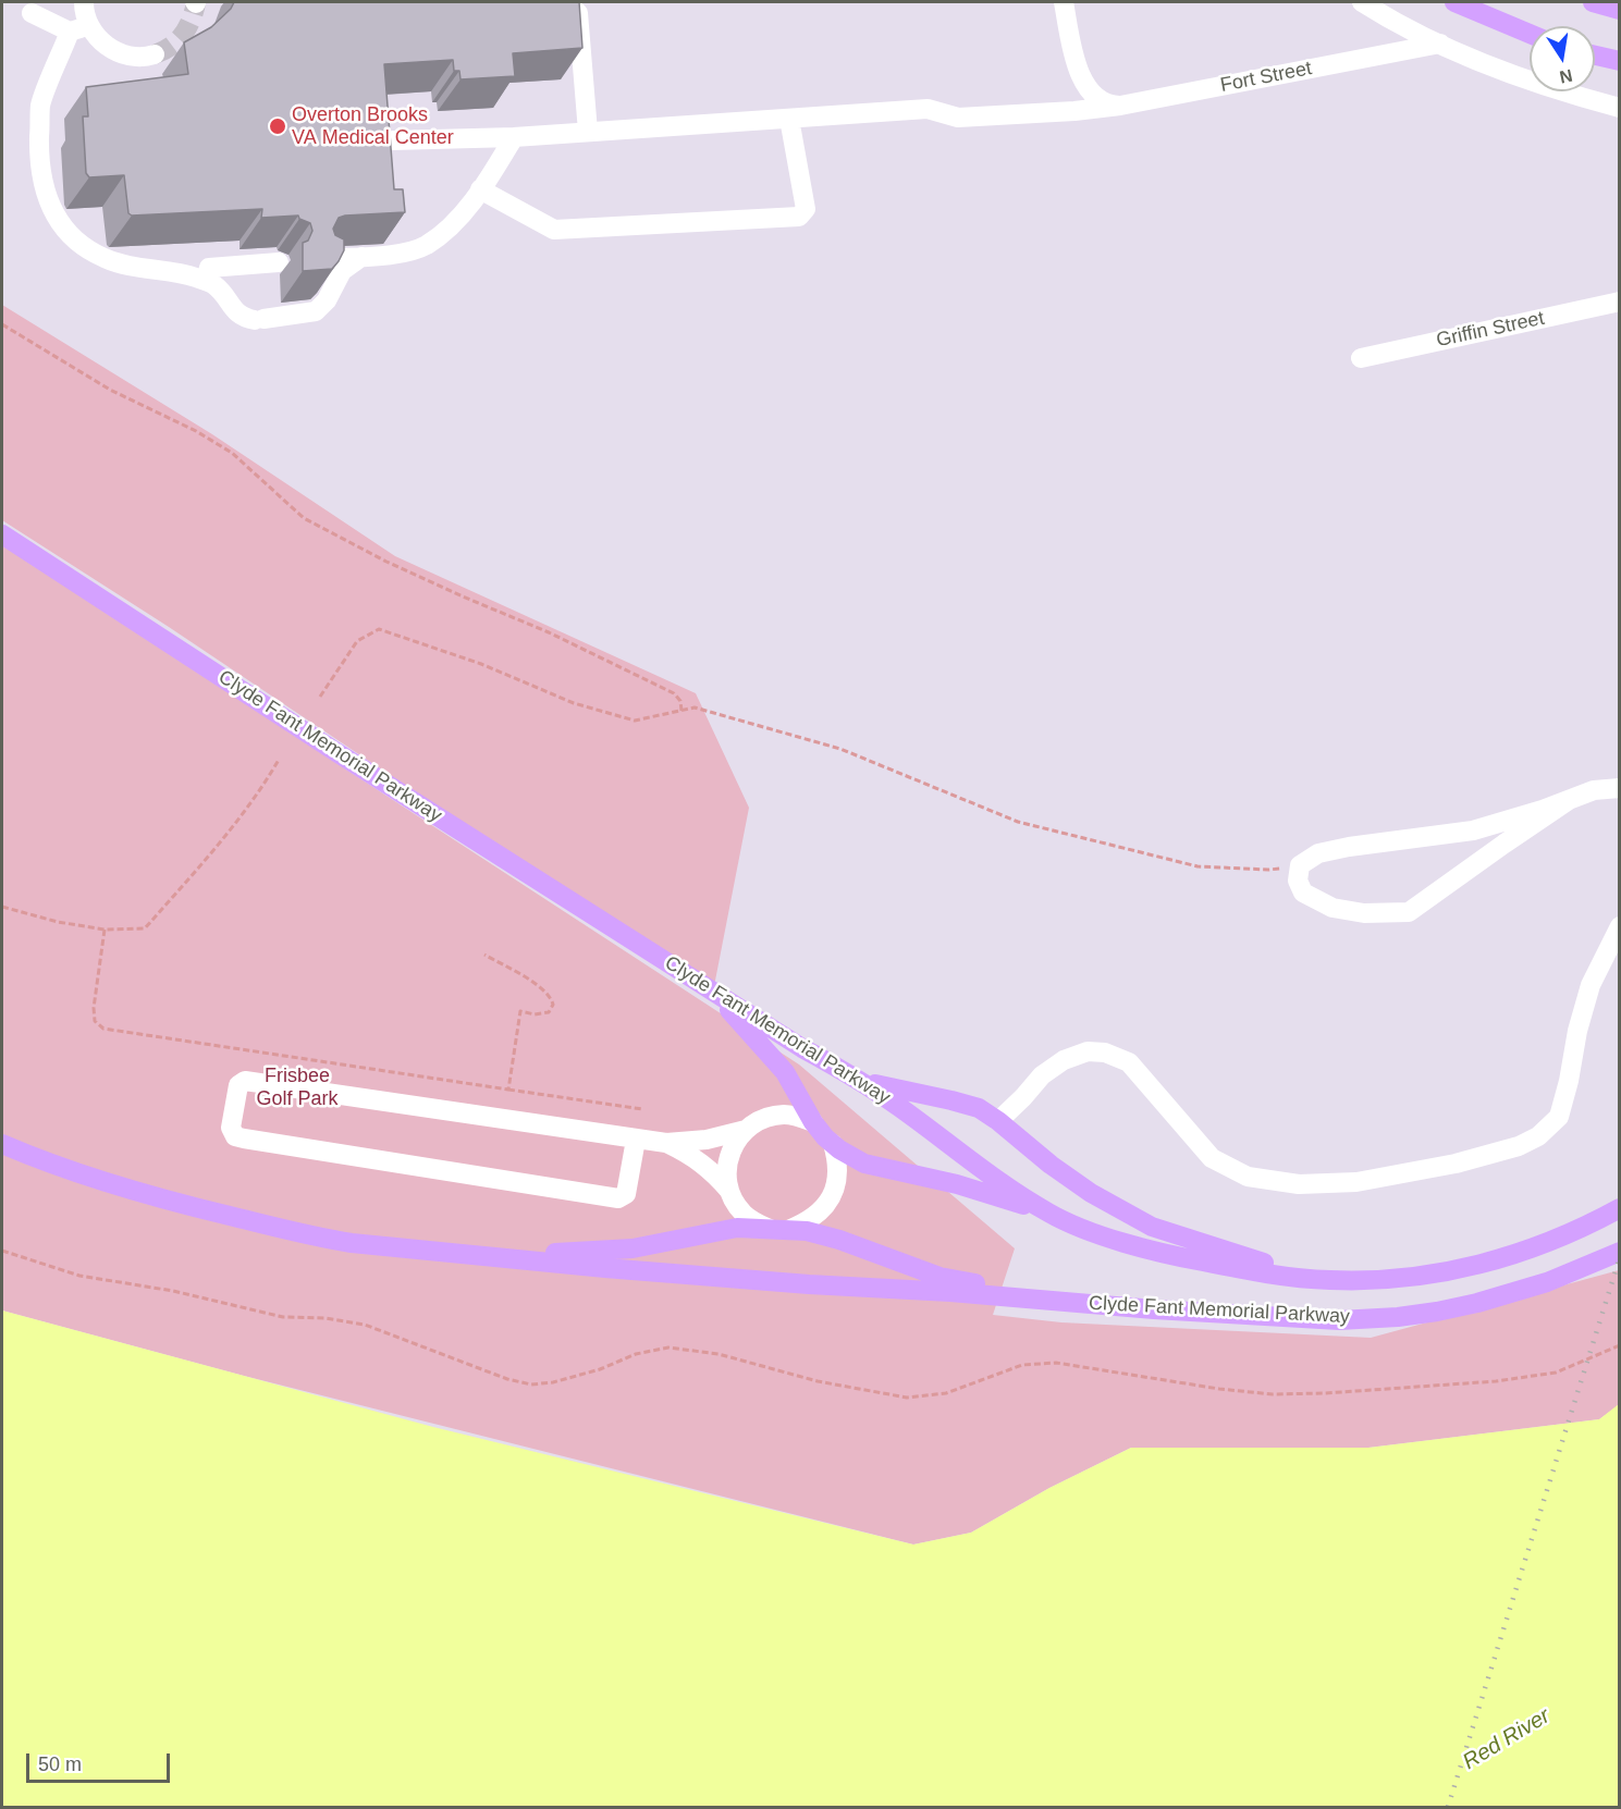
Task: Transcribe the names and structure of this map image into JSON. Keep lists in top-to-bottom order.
{
  "streets": {
    "main road": ["Clyde Fant Memorial Parkway"],
    "street": ["Fort Street", "Griffin Street"]
  },
  "water": ["Red River"],
  "parks": ["Frisbee Golf Park"],
  "places": ["Overton Brooks VA Medical Center"],
  "scale_bar": "50 m",
  "north": "bottom"
}
